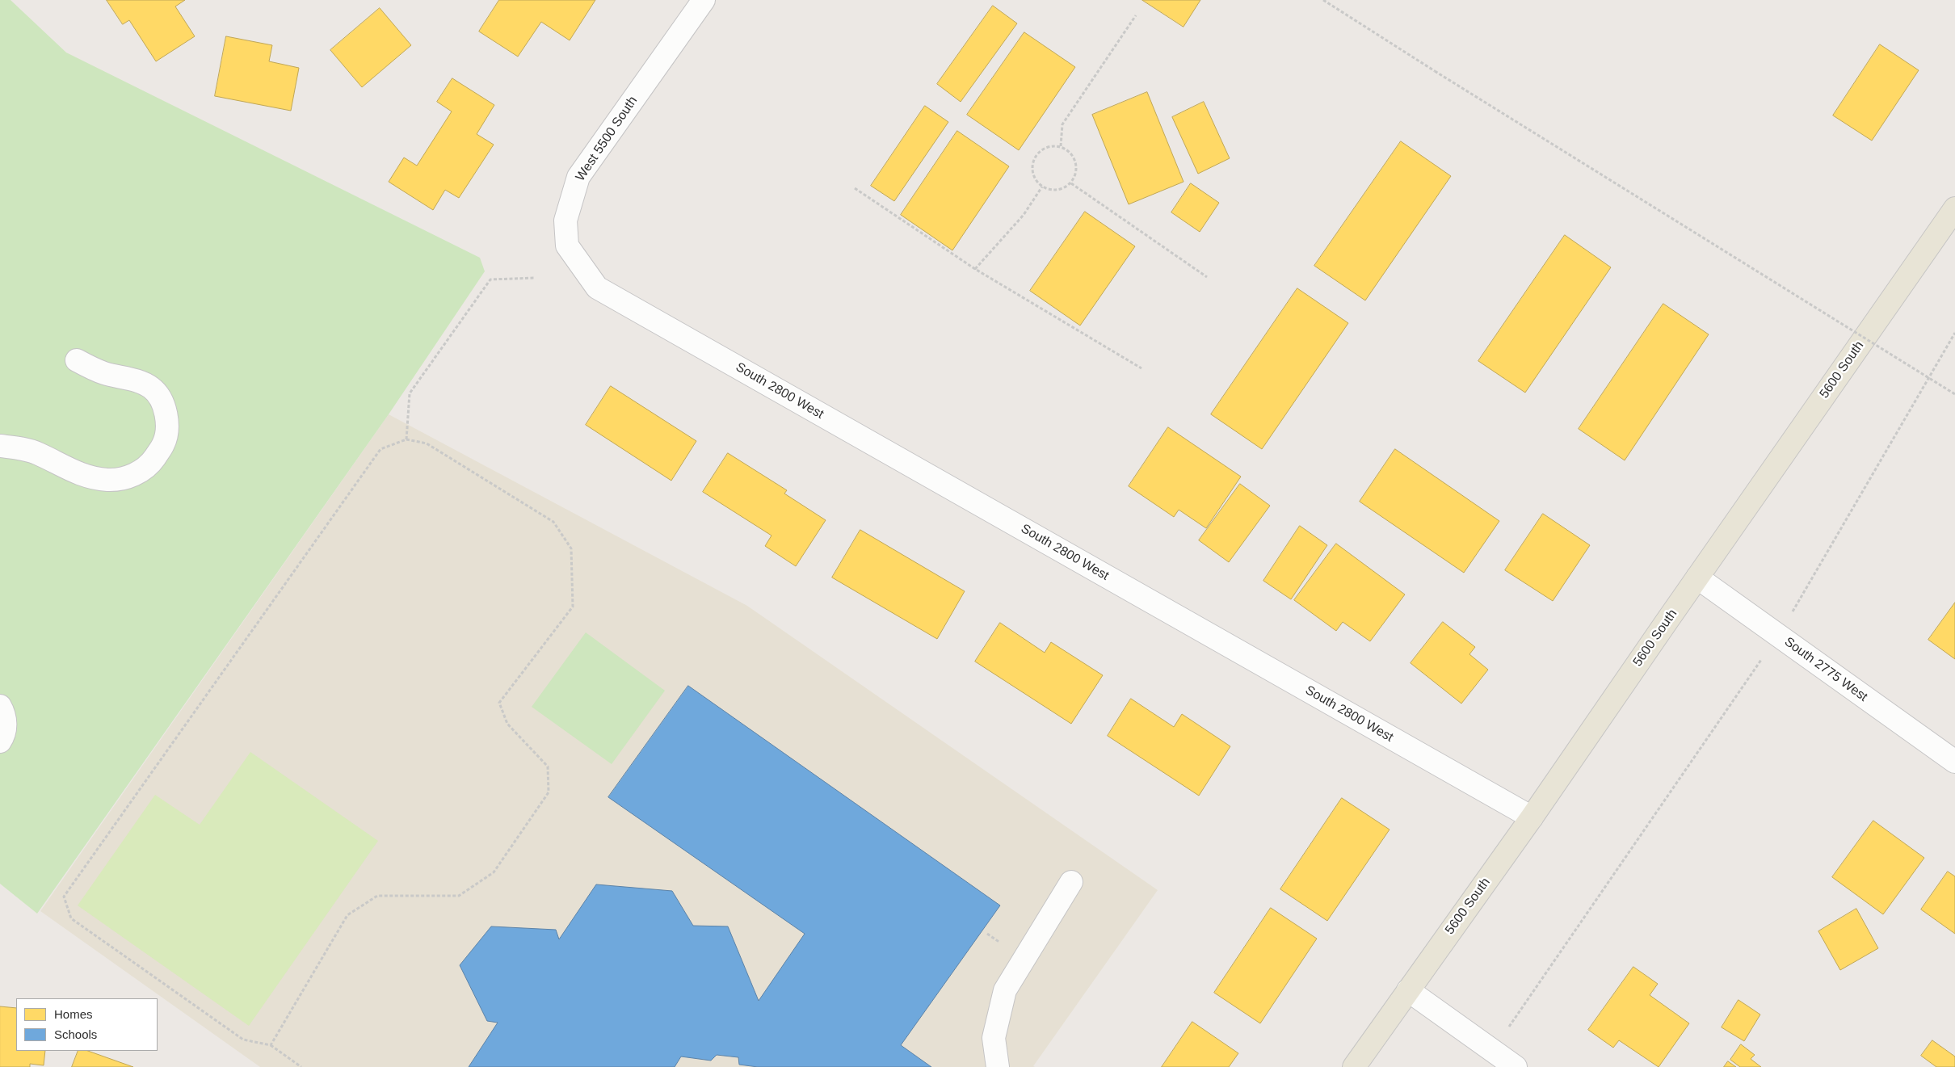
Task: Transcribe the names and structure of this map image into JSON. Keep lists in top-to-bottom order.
{
  "streets": {
    "main road": ["5600 South"],
    "street": ["West 5500 South", "South 2800 West", "South 2775 West"]
  },
  "crossings": [
    ["West 5500 South", "South 2800 West"],
    ["5600 South", "South 2800 West"],
    ["5600 South", "South 2775 West"]
  ],
  "legend": ["Homes", "Schools"]
}
